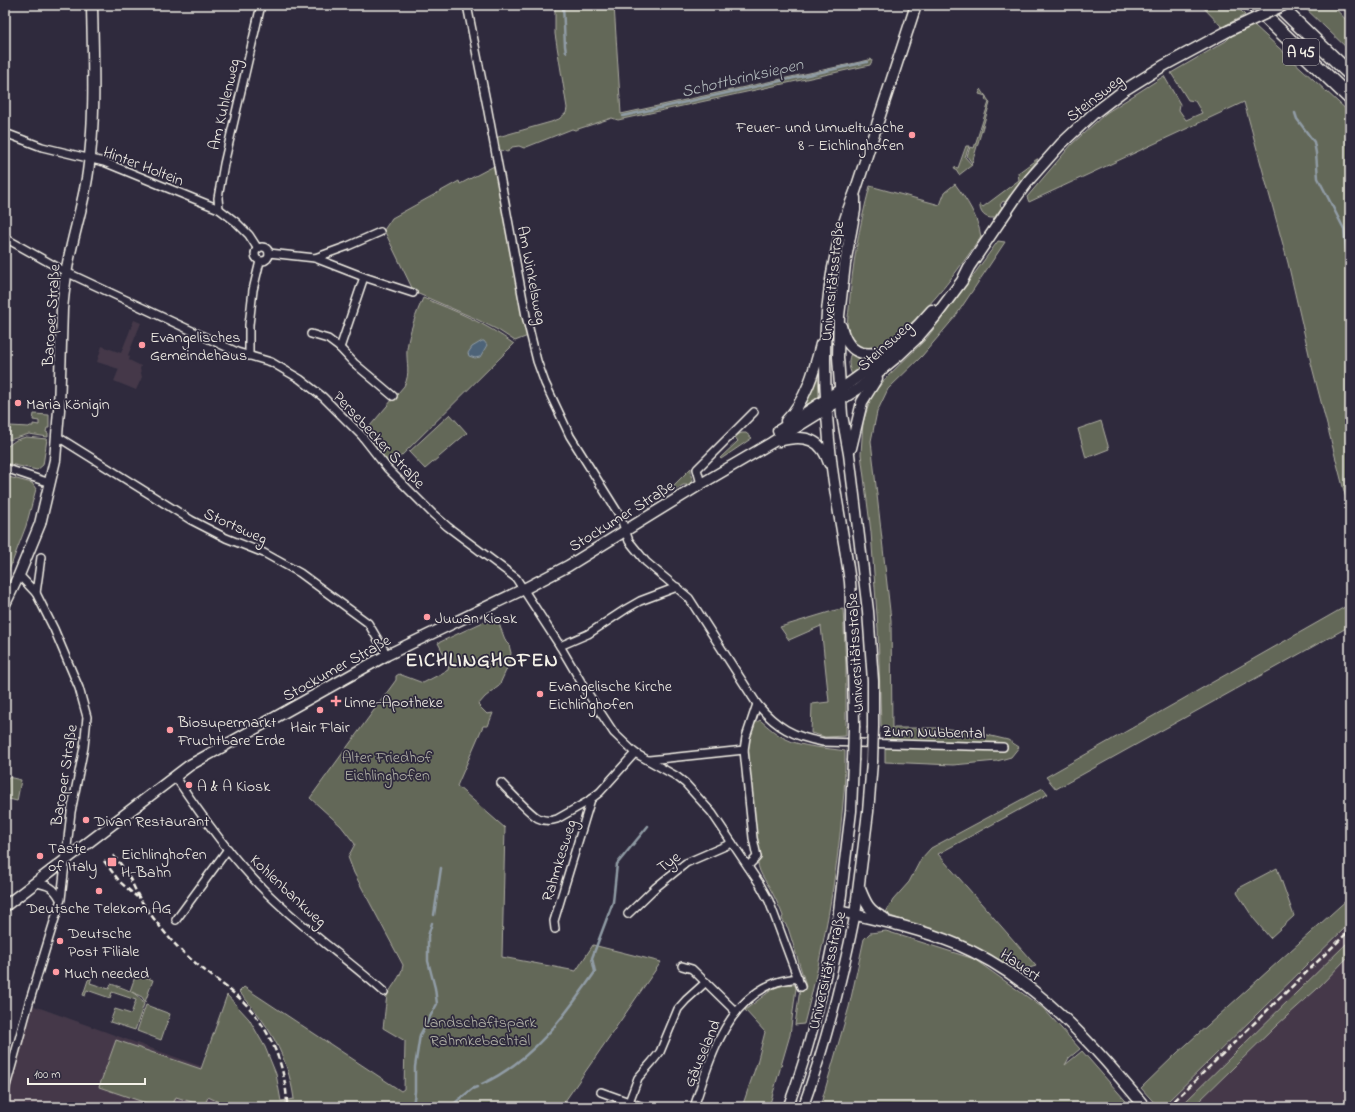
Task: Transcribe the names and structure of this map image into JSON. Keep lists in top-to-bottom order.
{
  "streets": {
    "highway": ["A 45"],
    "main road": [
      "Steinsweg",
      "Universitätsstraße",
      "Baroper Straße",
      "Stockumer Straße",
      "Hauert"
    ],
    "street": [
      "Am Kuhlenweg",
      "Hinter Holtein",
      "Am Winkelsweg",
      "Persebecker Straße",
      "Stortsweg",
      "Zum Nubbental",
      "Rahmkesweg",
      "Tye",
      "Kohlenbankweg",
      "Gäuseland"
    ]
  },
  "crossings": [
    ["Steinsweg", "Universitätsstraße"],
    ["Steinsweg", "Stockumer Straße"],
    ["Am Kuhlenweg", "Hinter Holtein"],
    ["Hinter Holtein", "Baroper Straße"],
    ["Hinter Holtein", "Persebecker Straße"],
    ["Am Winkelsweg", "Stockumer Straße"],
    ["Am Winkelsweg", "Zum Nubbental"],
    ["Universitätsstraße", "Stockumer Straße"],
    ["Universitätsstraße", "Hauert"],
    ["Baroper Straße", "Persebecker Straße"],
    ["Baroper Straße", "Stockumer Straße"],
    ["Baroper Straße", "Stortsweg"],
    ["Persebecker Straße", "Stockumer Straße"],
    ["Persebecker Straße", "Rahmkesweg"],
    ["Persebecker Straße", "Tye"],
    ["Persebecker Straße", "Gäuseland"],
    ["Stockumer Straße", "Stortsweg"],
    ["Stockumer Straße", "Zum Nubbental"],
    ["Stockumer Straße", "Kohlenbankweg"]
  ],
  "districts": ["EICHLINGHOFEN"],
  "water": ["Schottbrinksiepen"],
  "parks": ["Alter Friedhof Eichlinghofen", "Landschaftspark Rahmkebachtal"],
  "places": {
    "other": [
      "Feuer- und Umweltwache 8 - Eichlinghofen",
      "Evangelisches Gemeindehaus",
      "Maria Königin",
      "Juwan Kiosk",
      "Evangelische Kirche Eichlinghofen",
      "Hair Flair",
      "Biosupermarkt Fruchtbare Erde",
      "A & A Kiosk",
      "Divan Restaurant",
      "Taste of Italy",
      "Deutsche Telekom AG",
      "Deutsche Post Filiale",
      "Much needed"
    ],
    "health": ["Linne-Apotheke"],
    "transit": ["Eichlinghofen H-Bahn"]
  },
  "scale_bar": "100 m"
}
